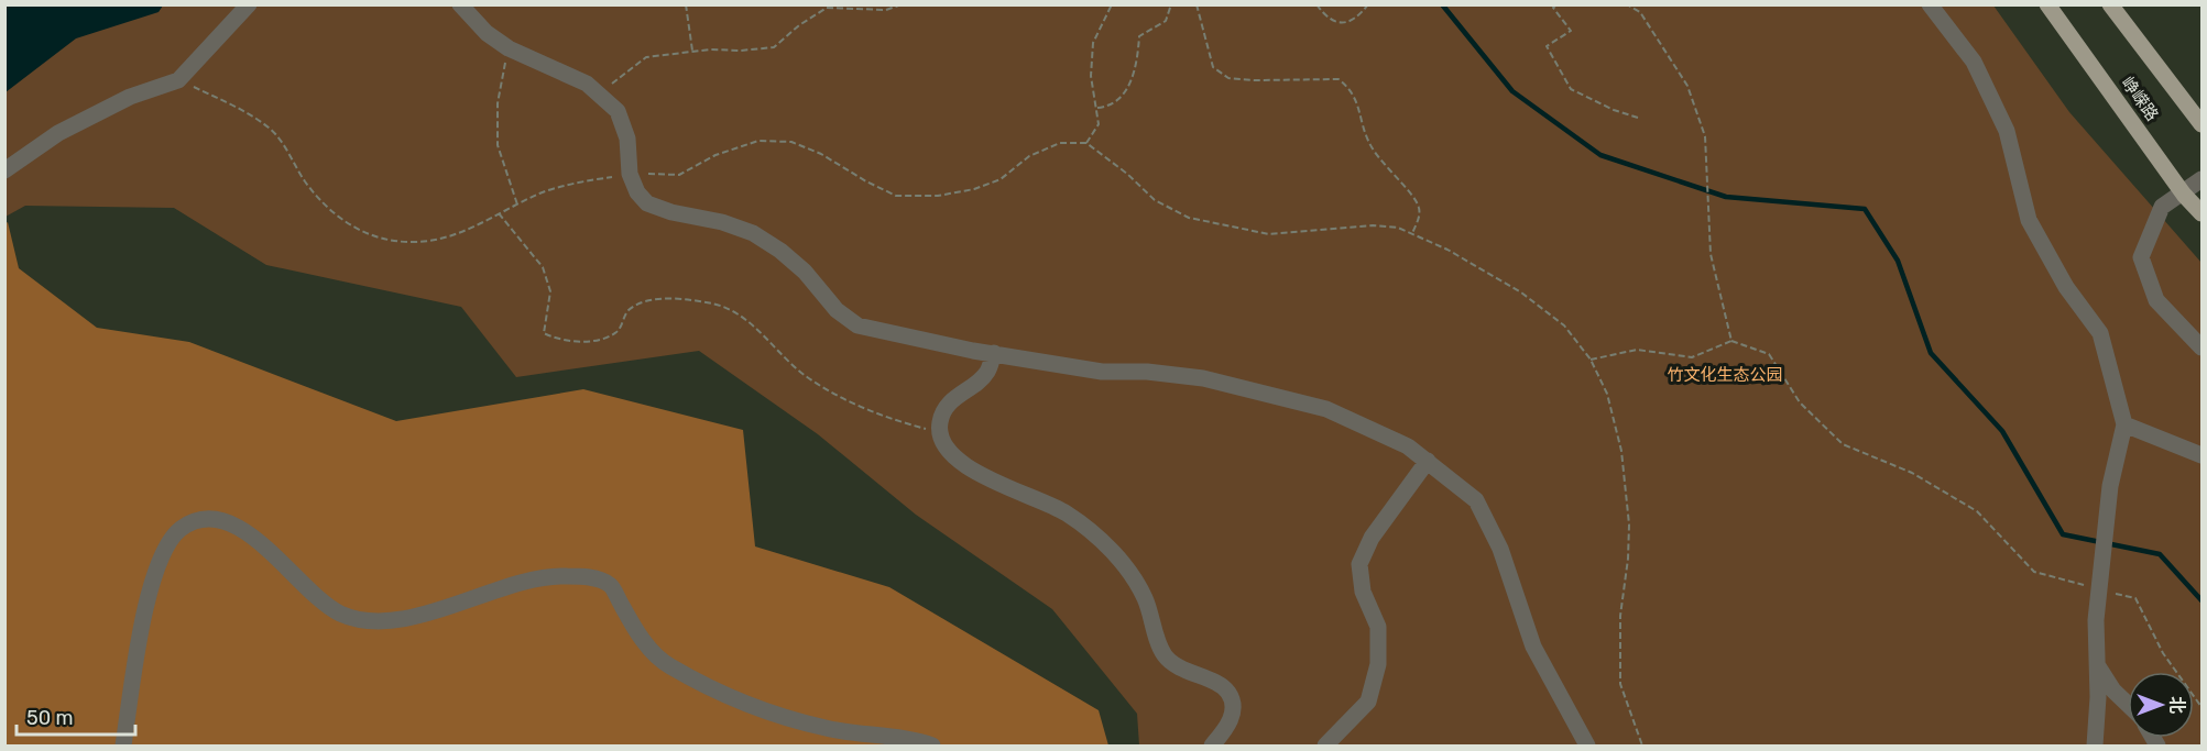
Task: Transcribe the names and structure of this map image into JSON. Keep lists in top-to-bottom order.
{
  "streets": {
    "main road": ["峥嵘路"]
  },
  "parks": ["竹文化生态公园"],
  "scale_bar": "50 m",
  "north": "right"
}
